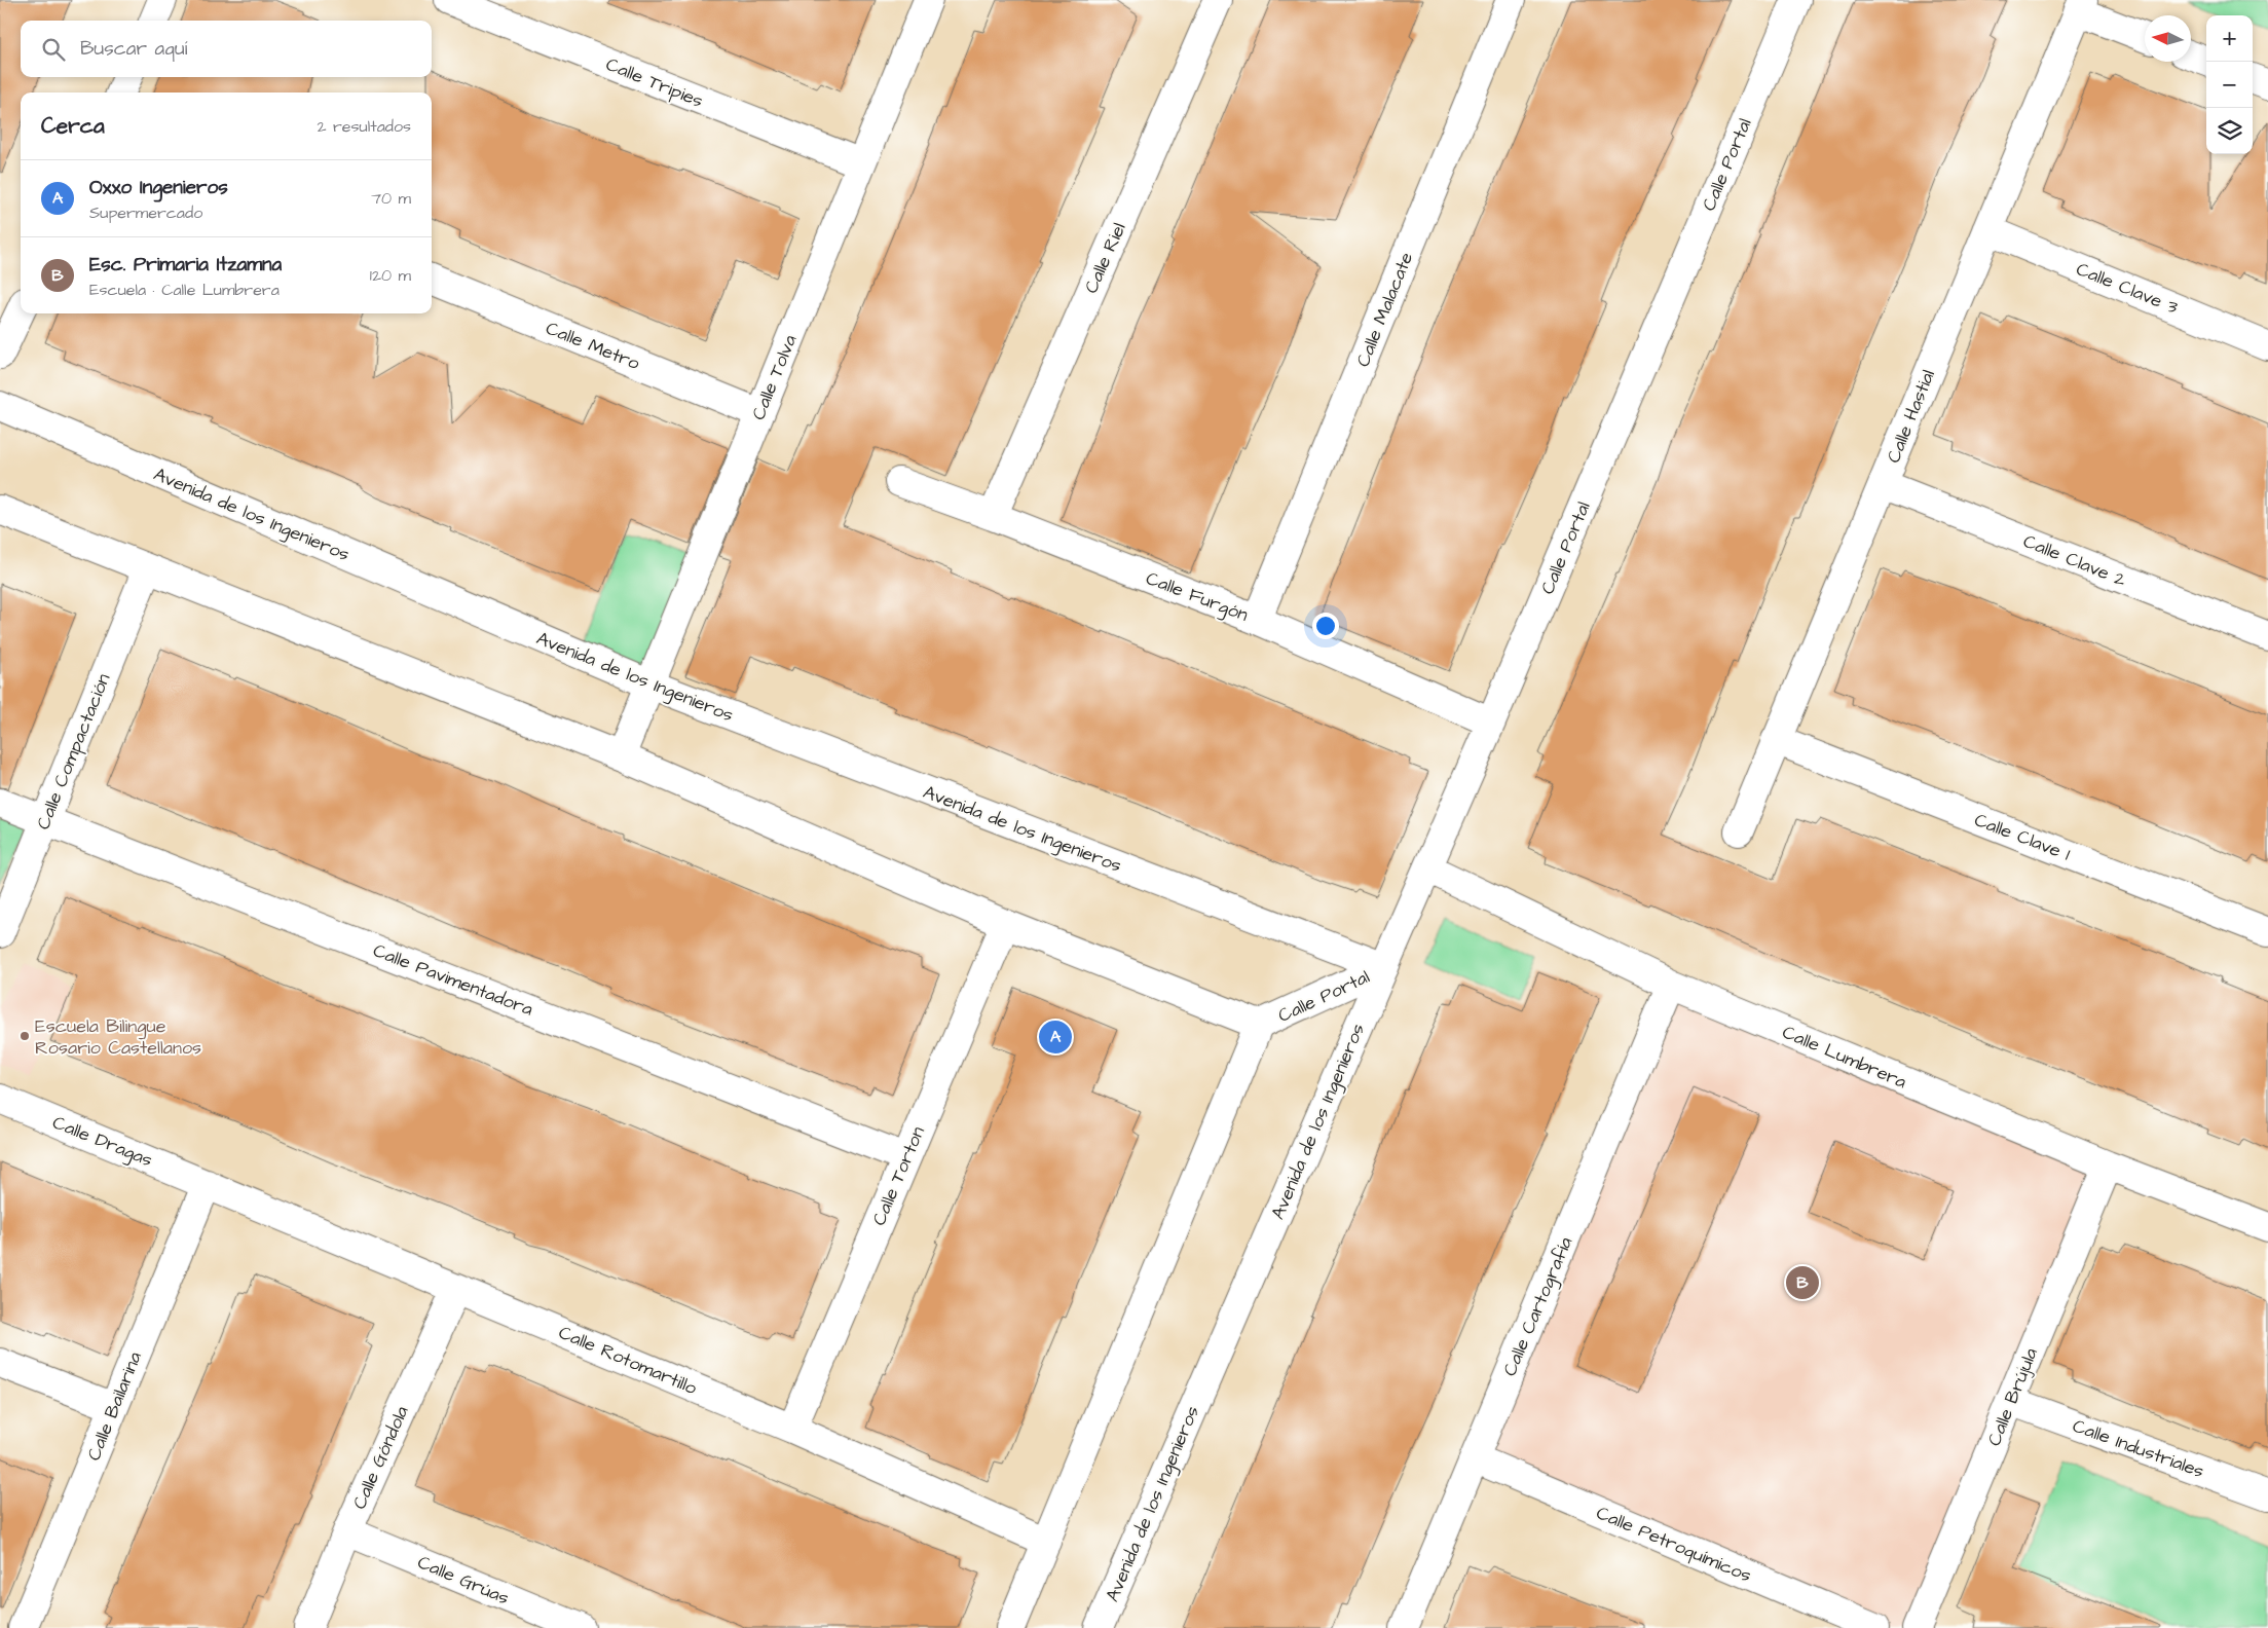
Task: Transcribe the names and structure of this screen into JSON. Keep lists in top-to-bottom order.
{
  "streets": {
    "street": [
      "Calle Tripies",
      "Calle Portal",
      "Calle Riel",
      "Calle Clave 3",
      "Calle Malacate",
      "Calle Metro",
      "Calle Tolva",
      "Calle Hastial",
      "Avenida de los Ingenieros",
      "Calle Clave 2",
      "Calle Furgón",
      "Calle Compactación",
      "Calle Clave 1",
      "Calle Pavimentadora",
      "Calle Lumbrera",
      "Calle Dragas",
      "Calle Torton",
      "Calle Cartografía",
      "Calle Rotomartillo",
      "Calle Brújula",
      "Calle Bailarina",
      "Calle Industriales",
      "Calle Góndola",
      "Calle Petroquímicos",
      "Calle Grúas"
    ]
  },
  "crossings": [
    ["Calle Tripies", "Calle Tolva"],
    ["Calle Portal", "Avenida de los Ingenieros"],
    ["Calle Portal", "Calle Furgón"],
    ["Calle Portal", "Calle Lumbrera"],
    ["Calle Riel", "Calle Furgón"],
    ["Calle Clave 3", "Calle Hastial"],
    ["Calle Malacate", "Calle Furgón"],
    ["Calle Metro", "Calle Tolva"],
    ["Calle Tolva", "Avenida de los Ingenieros"],
    ["Calle Hastial", "Calle Clave 2"],
    ["Calle Hastial", "Calle Clave 1"],
    ["Calle Compactación", "Calle Pavimentadora"],
    ["Calle Pavimentadora", "Calle Torton"],
    ["Calle Lumbrera", "Calle Cartografía"],
    ["Calle Lumbrera", "Calle Brújula"],
    ["Calle Dragas", "Calle Rotomartillo"],
    ["Calle Dragas", "Calle Bailarina"],
    ["Calle Torton", "Calle Rotomartillo"],
    ["Calle Cartografía", "Calle Petroquímicos"],
    ["Calle Rotomartillo", "Calle Bailarina"],
    ["Calle Rotomartillo", "Calle Góndola"],
    ["Calle Brújula", "Calle Industriales"],
    ["Calle Góndola", "Calle Grúas"]
  ],
  "places": ["Escuela Bilingue Rosario Castellanos"],
  "north": "left",
  "page": {
    "map_buttons": ["+", "−"],
    "search": "Buscar aquí",
    "heading": ["Cerca", "2 resultados"],
    "list": [
      {
        "mark": "A",
        "name": "Oxxo Ingenieros",
        "note": "Supermercado",
        "value": "70 m"
      },
      {
        "mark": "B",
        "name": "Esc. Primaria Itzamna",
        "note": "Escuela · Calle Lumbrera",
        "value": "120 m"
      }
    ],
    "pins": ["A", "B"]
  }
}
